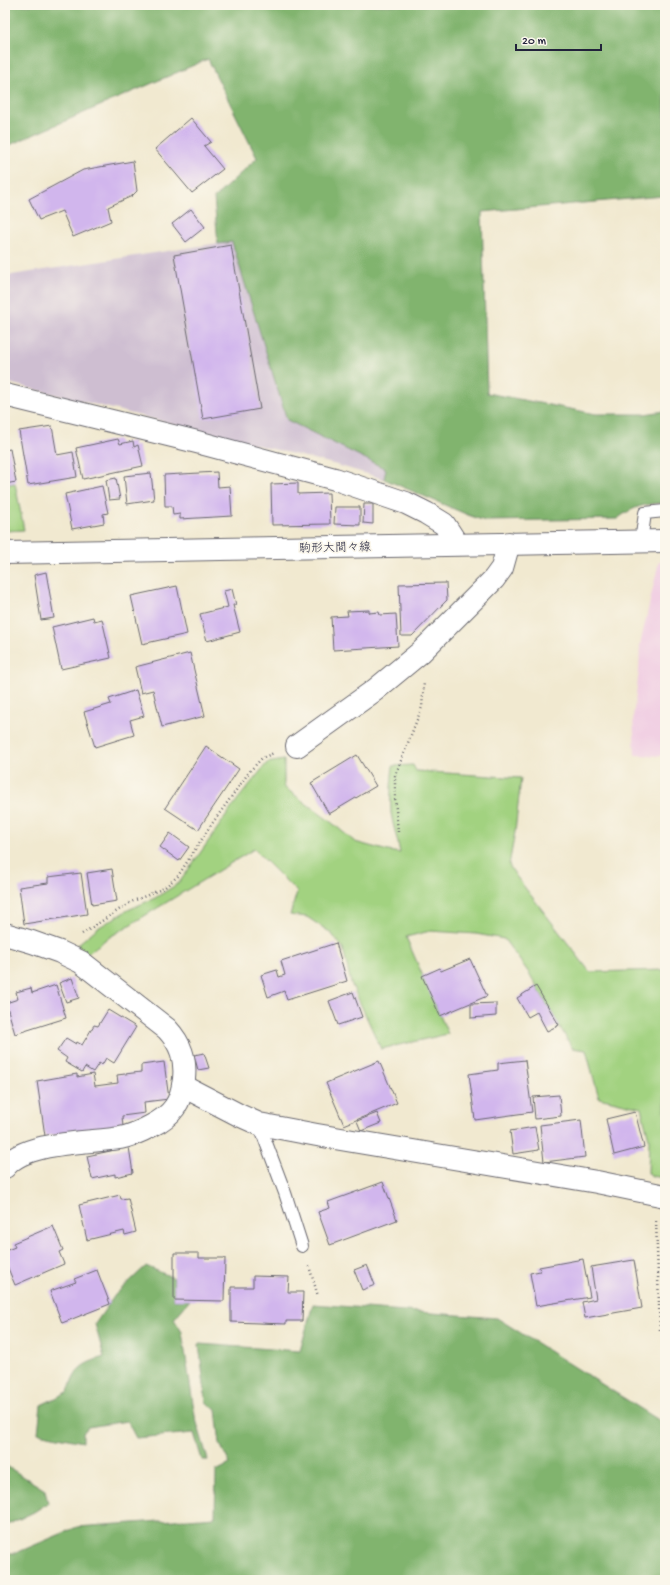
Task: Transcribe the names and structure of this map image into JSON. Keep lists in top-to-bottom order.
{
  "streets": {
    "street": ["駒形大間々線"]
  },
  "scale_bar": "20 m"
}
